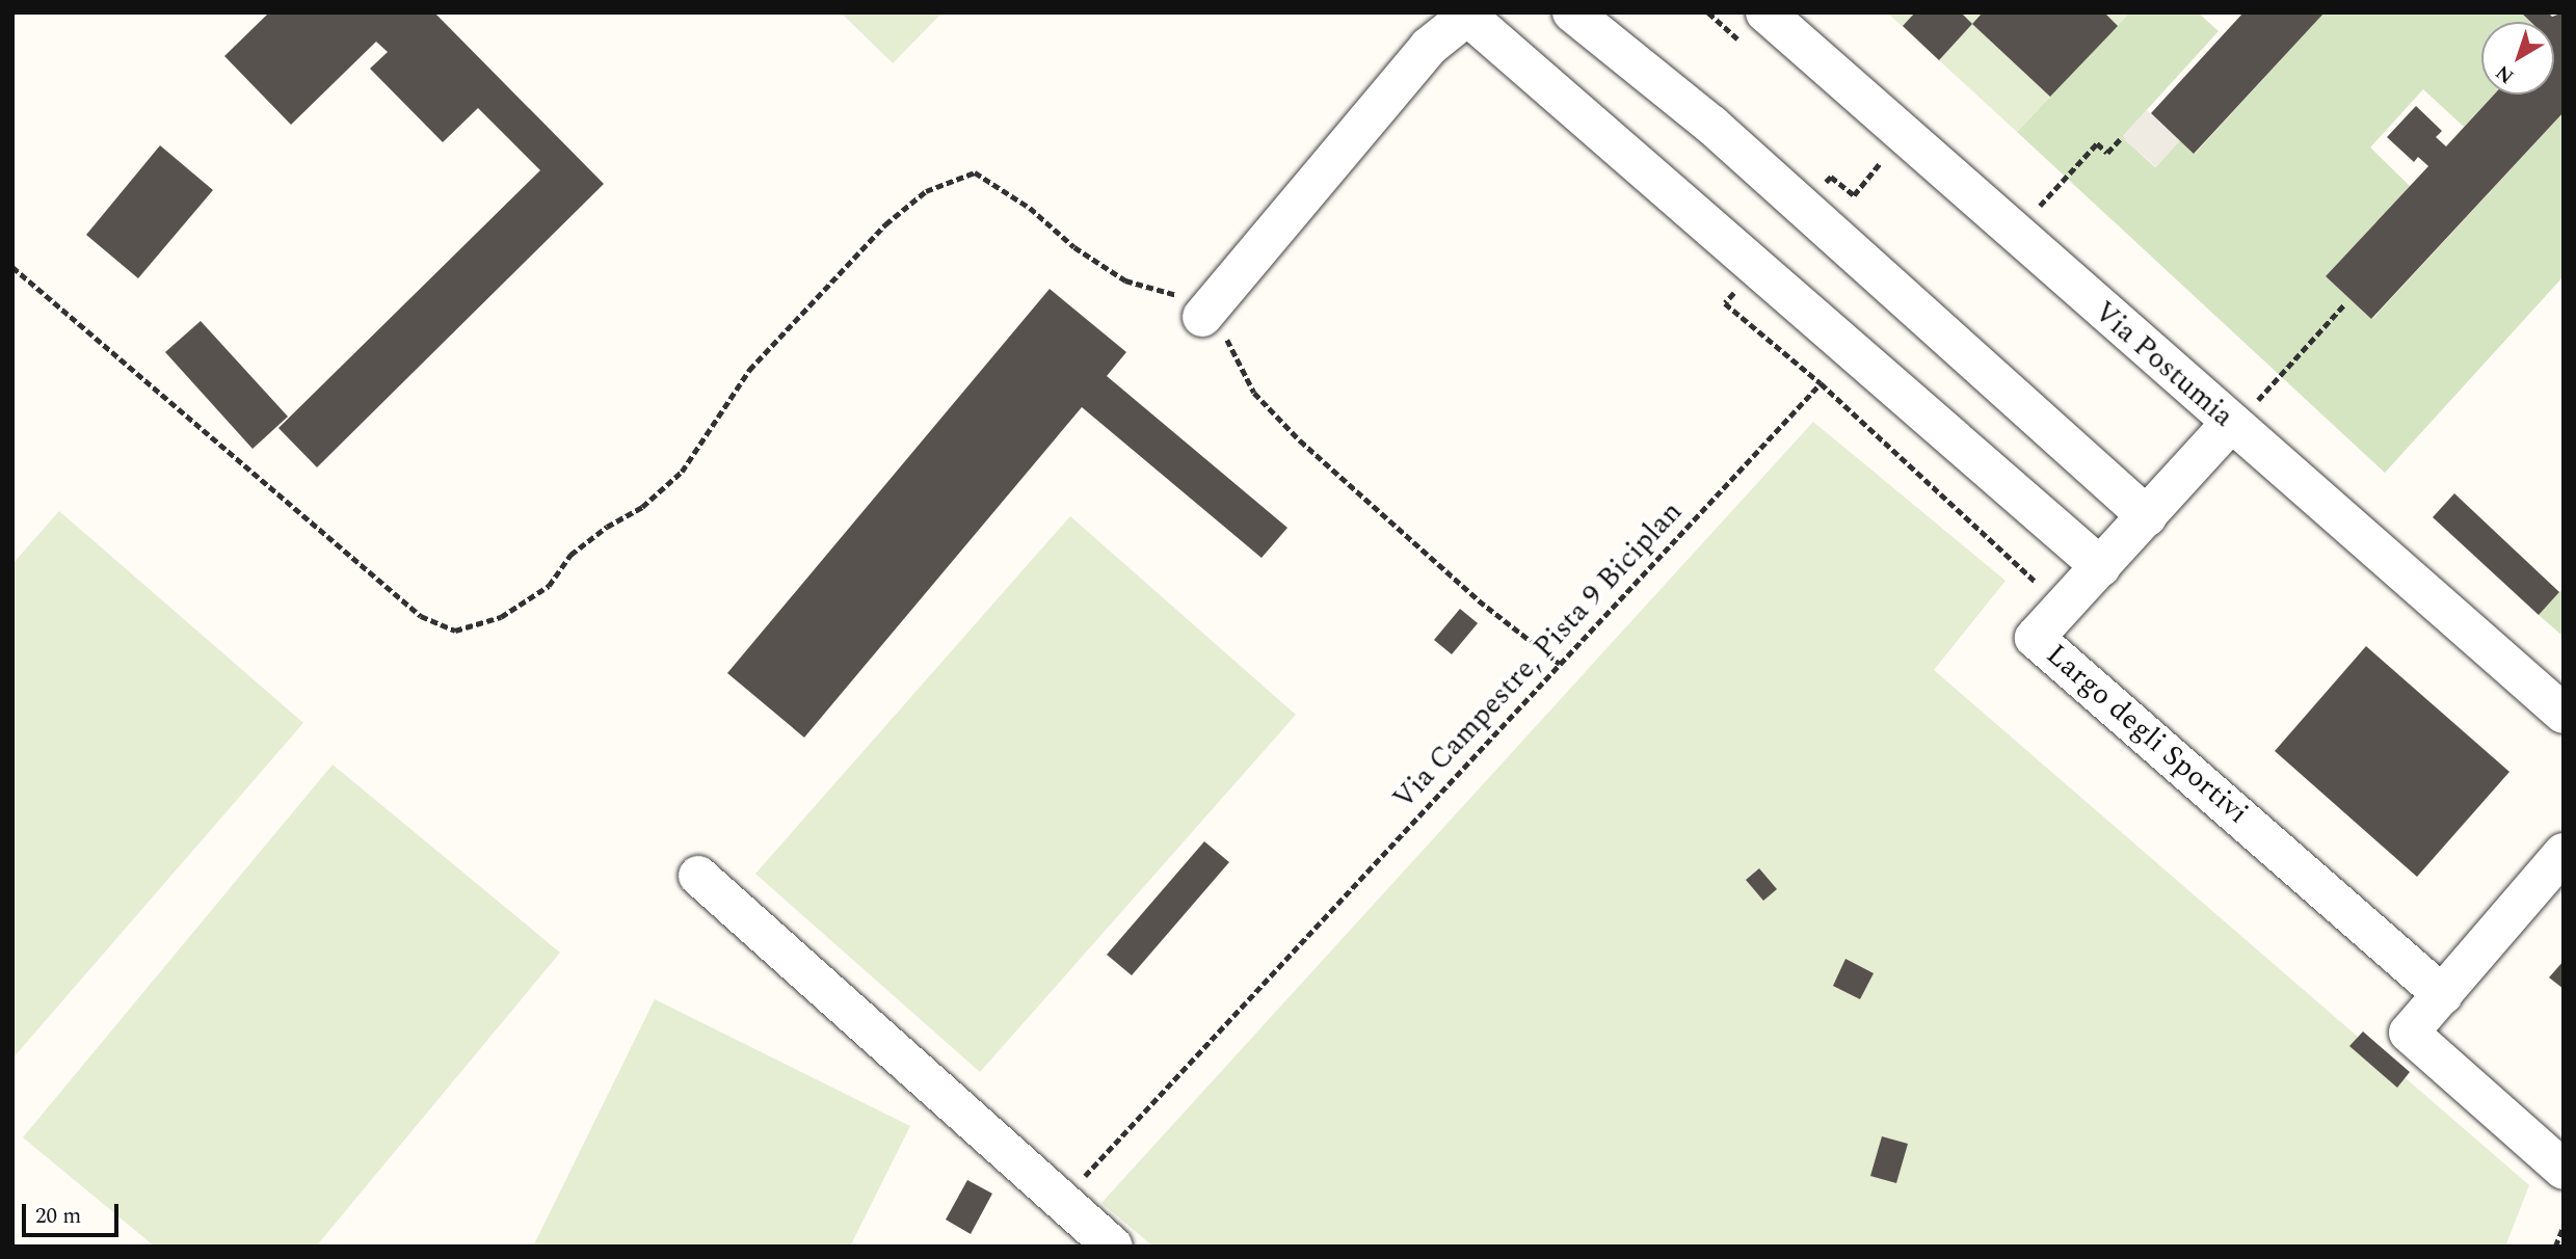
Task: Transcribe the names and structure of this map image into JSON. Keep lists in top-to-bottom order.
{
  "streets": {
    "street": ["Via Postumia", "Largo degli Sportivi"],
    "path": ["Via Campestre, Pista 9 Biciplan"]
  },
  "crossings": [
    ["Via Postumia", "Largo degli Sportivi"],
    ["Via Campestre, Pista 9 Biciplan", "Largo degli Sportivi"]
  ],
  "scale_bar": "20 m",
  "north": "bottom left"
}
